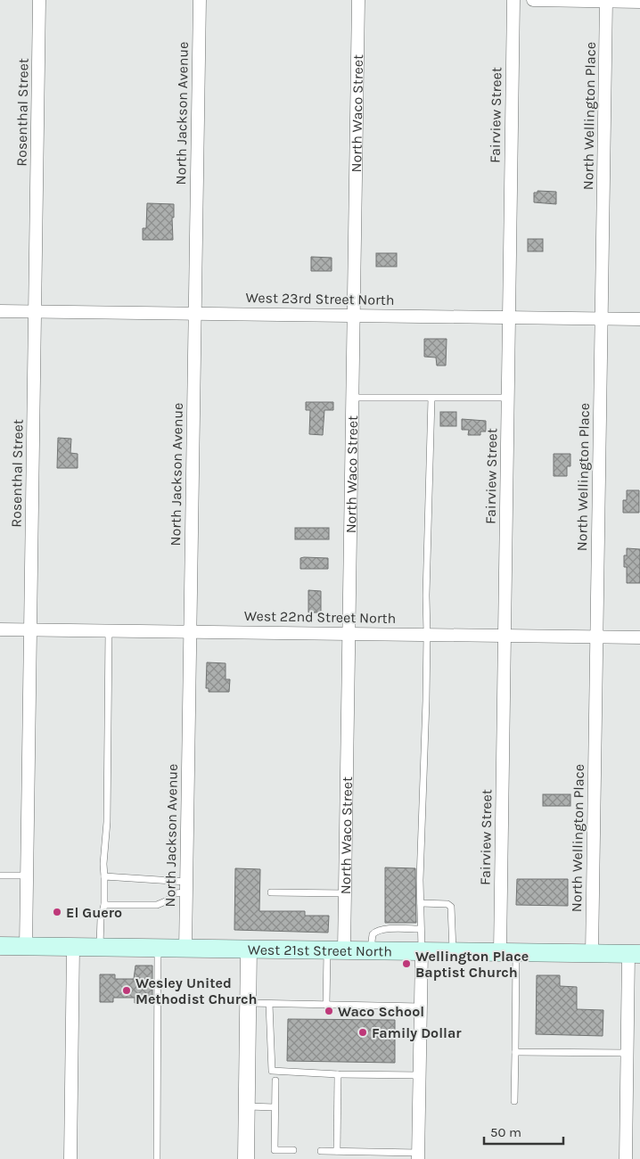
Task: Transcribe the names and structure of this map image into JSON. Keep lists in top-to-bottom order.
{
  "streets": {
    "main road": ["West 21st Street North"],
    "street": [
      "Rosenthal Street",
      "North Jackson Avenue",
      "North Waco Street",
      "Fairview Street",
      "North Wellington Place",
      "West 23rd Street North",
      "West 22nd Street North"
    ]
  },
  "crossings": [
    ["Rosenthal Street", "West 23rd Street North"],
    ["Rosenthal Street", "West 22nd Street North"],
    ["Rosenthal Street", "West 21st Street North"],
    ["North Jackson Avenue", "West 23rd Street North"],
    ["North Jackson Avenue", "West 22nd Street North"],
    ["North Jackson Avenue", "West 21st Street North"],
    ["North Waco Street", "West 23rd Street North"],
    ["North Waco Street", "West 22nd Street North"],
    ["North Waco Street", "West 21st Street North"],
    ["Fairview Street", "West 23rd Street North"],
    ["Fairview Street", "West 22nd Street North"],
    ["Fairview Street", "West 21st Street North"],
    ["North Wellington Place", "West 23rd Street North"],
    ["North Wellington Place", "West 22nd Street North"],
    ["North Wellington Place", "West 21st Street North"]
  ],
  "places": [
    "El Guero",
    "Wellington Place Baptist Church",
    "Wesley United Methodist Church",
    "Waco School",
    "Family Dollar"
  ],
  "scale_bar": "50 m"
}
